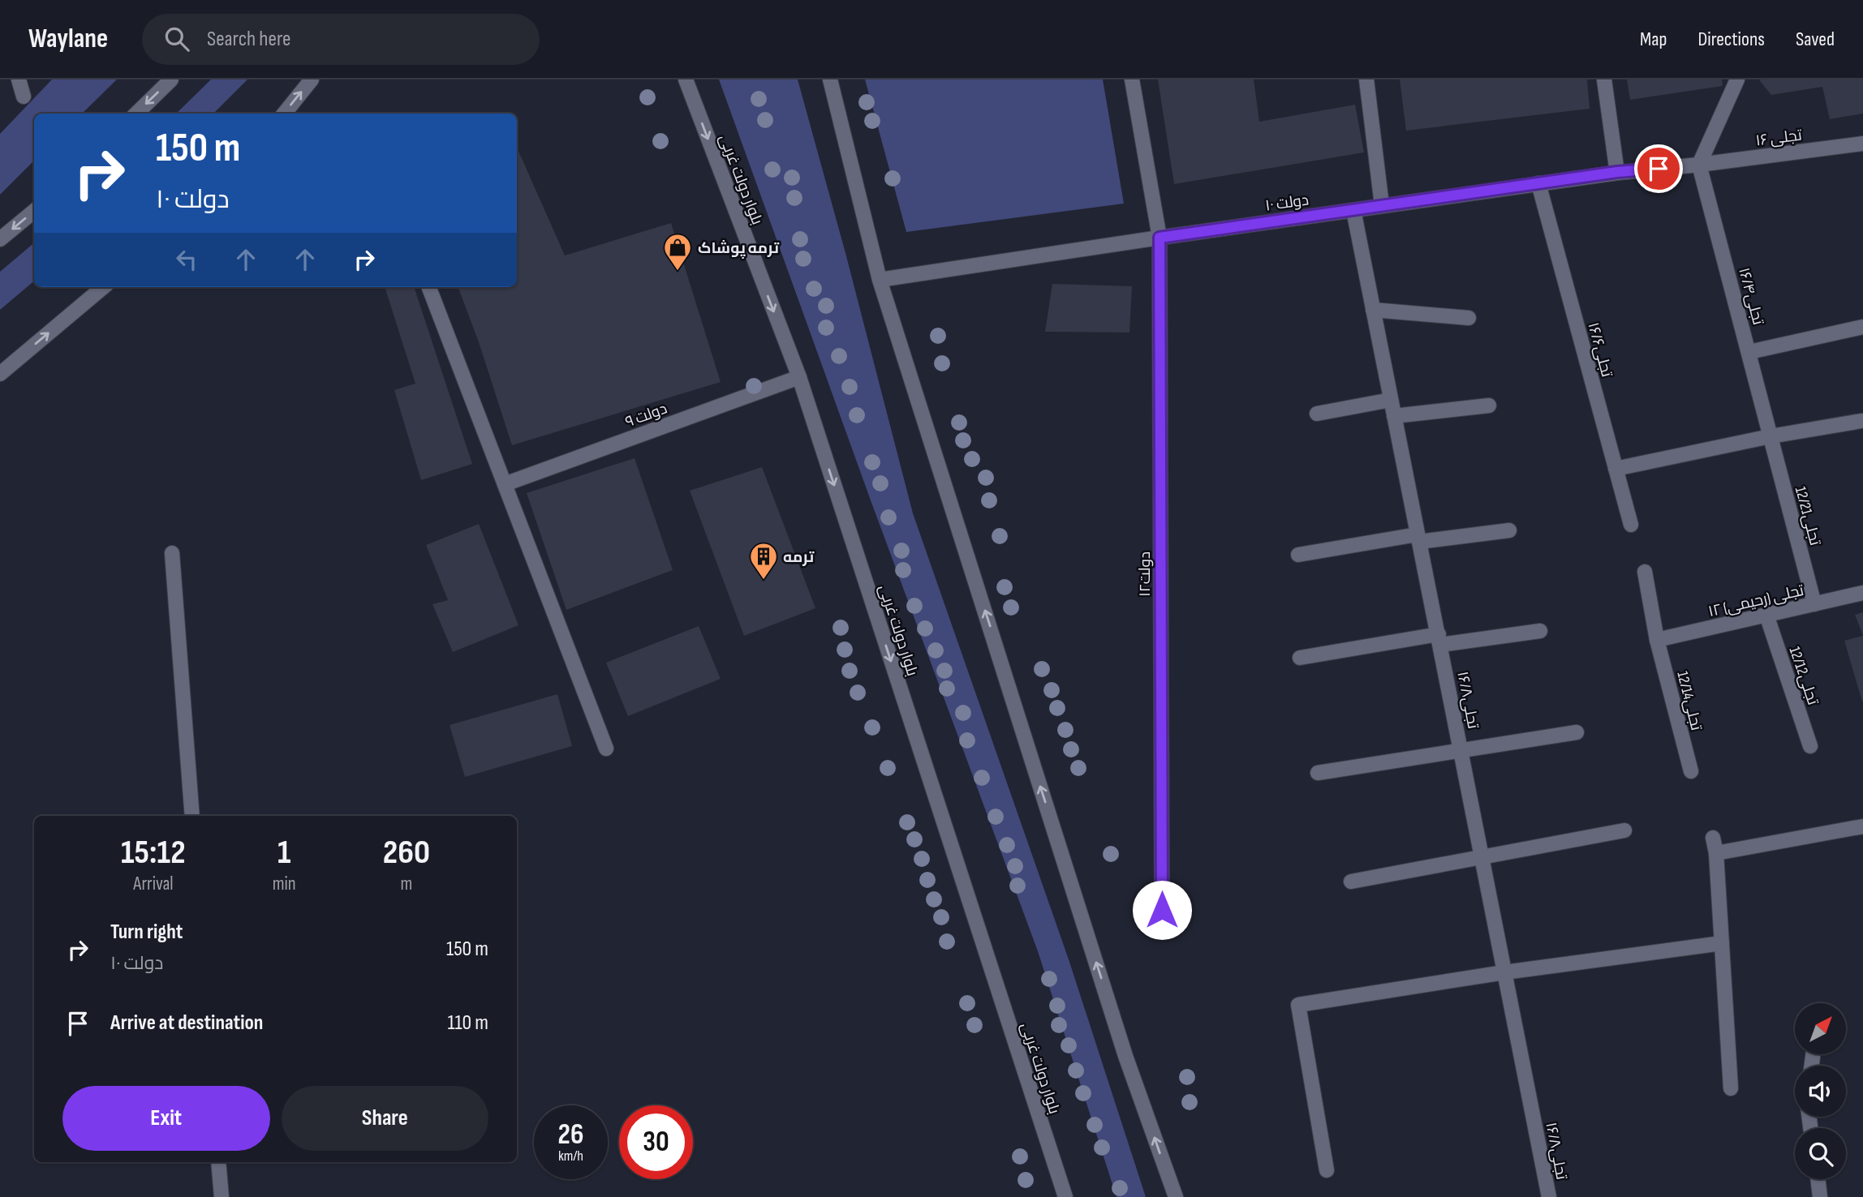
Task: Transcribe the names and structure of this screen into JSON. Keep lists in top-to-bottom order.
{
  "streets": {
    "street": [
      "۱۶ تجلی",
      "بلوار دولت غربی",
      "۱۰ دولت",
      "تجلی۱۶/۴",
      "تجلی۱۶/۶",
      "۹ دولت",
      "تجلی12/21",
      "۱۲دولت",
      "۱۲ تجلی (رحیمی)",
      "تجلی12/12",
      "تجلی۱۶/۸",
      "تجلی12/14"
    ]
  },
  "crossings": [
    ["۱۶ تجلی", "۱۰ دولت"],
    ["۱۶ تجلی", "تجلی۱۶/۴"],
    ["بلوار دولت غربی", "۹ دولت"],
    ["۱۰ دولت", "تجلی۱۶/۴"],
    ["۱۰ دولت", "تجلی۱۶/۶"],
    ["۱۰ دولت", "۱۲دولت"],
    ["۱۰ دولت", "تجلی۱۶/۸"],
    ["تجلی۱۶/۴", "تجلی12/21"],
    ["تجلی12/21", "۱۲ تجلی (رحیمی)"],
    ["۱۲ تجلی (رحیمی)", "تجلی12/12"],
    ["۱۲ تجلی (رحیمی)", "تجلی12/14"]
  ],
  "places": {
    "shop": ["ترمه پوشاک"],
    "building": ["ترمه"]
  },
  "north": "top right",
  "page": {
    "header": "Waylane",
    "search": "Search here",
    "nav": ["Map", "Directions", "Saved"],
    "turn": ["150 m", "۱۰ دولت"],
    "eta": [
      "15:12",
      "Arrival",
      "1",
      "min",
      "260",
      "m"
    ],
    "list": [
      {
        "name": "Turn right",
        "note": "۱۰ دولت",
        "value": "150 m"
      },
      {
        "name": "Arrive at destination",
        "value": "110 m"
      }
    ],
    "buttons": ["Exit", "Share"],
    "speed": "26 km/h",
    "limit": "30"
  }
}
